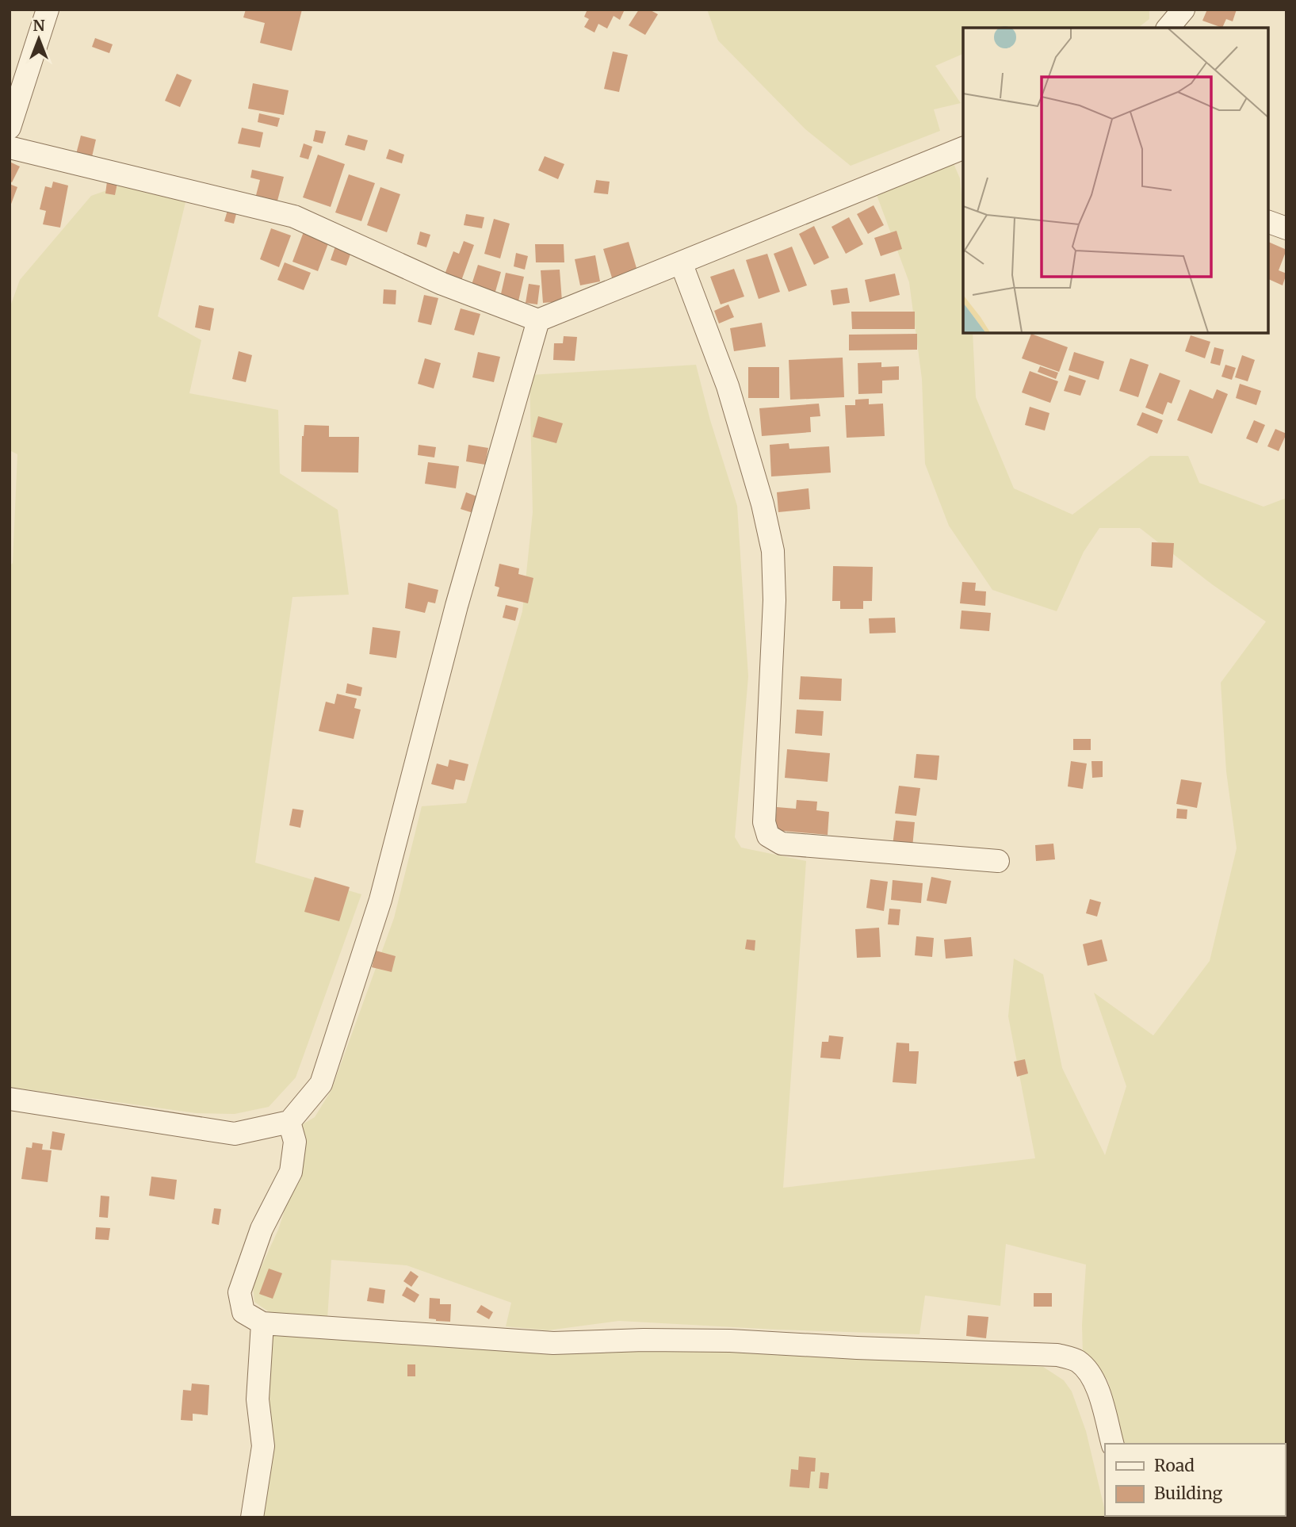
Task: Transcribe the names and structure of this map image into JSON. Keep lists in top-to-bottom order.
{
  "legend": ["Road", "Building"],
  "north": "top"
}
